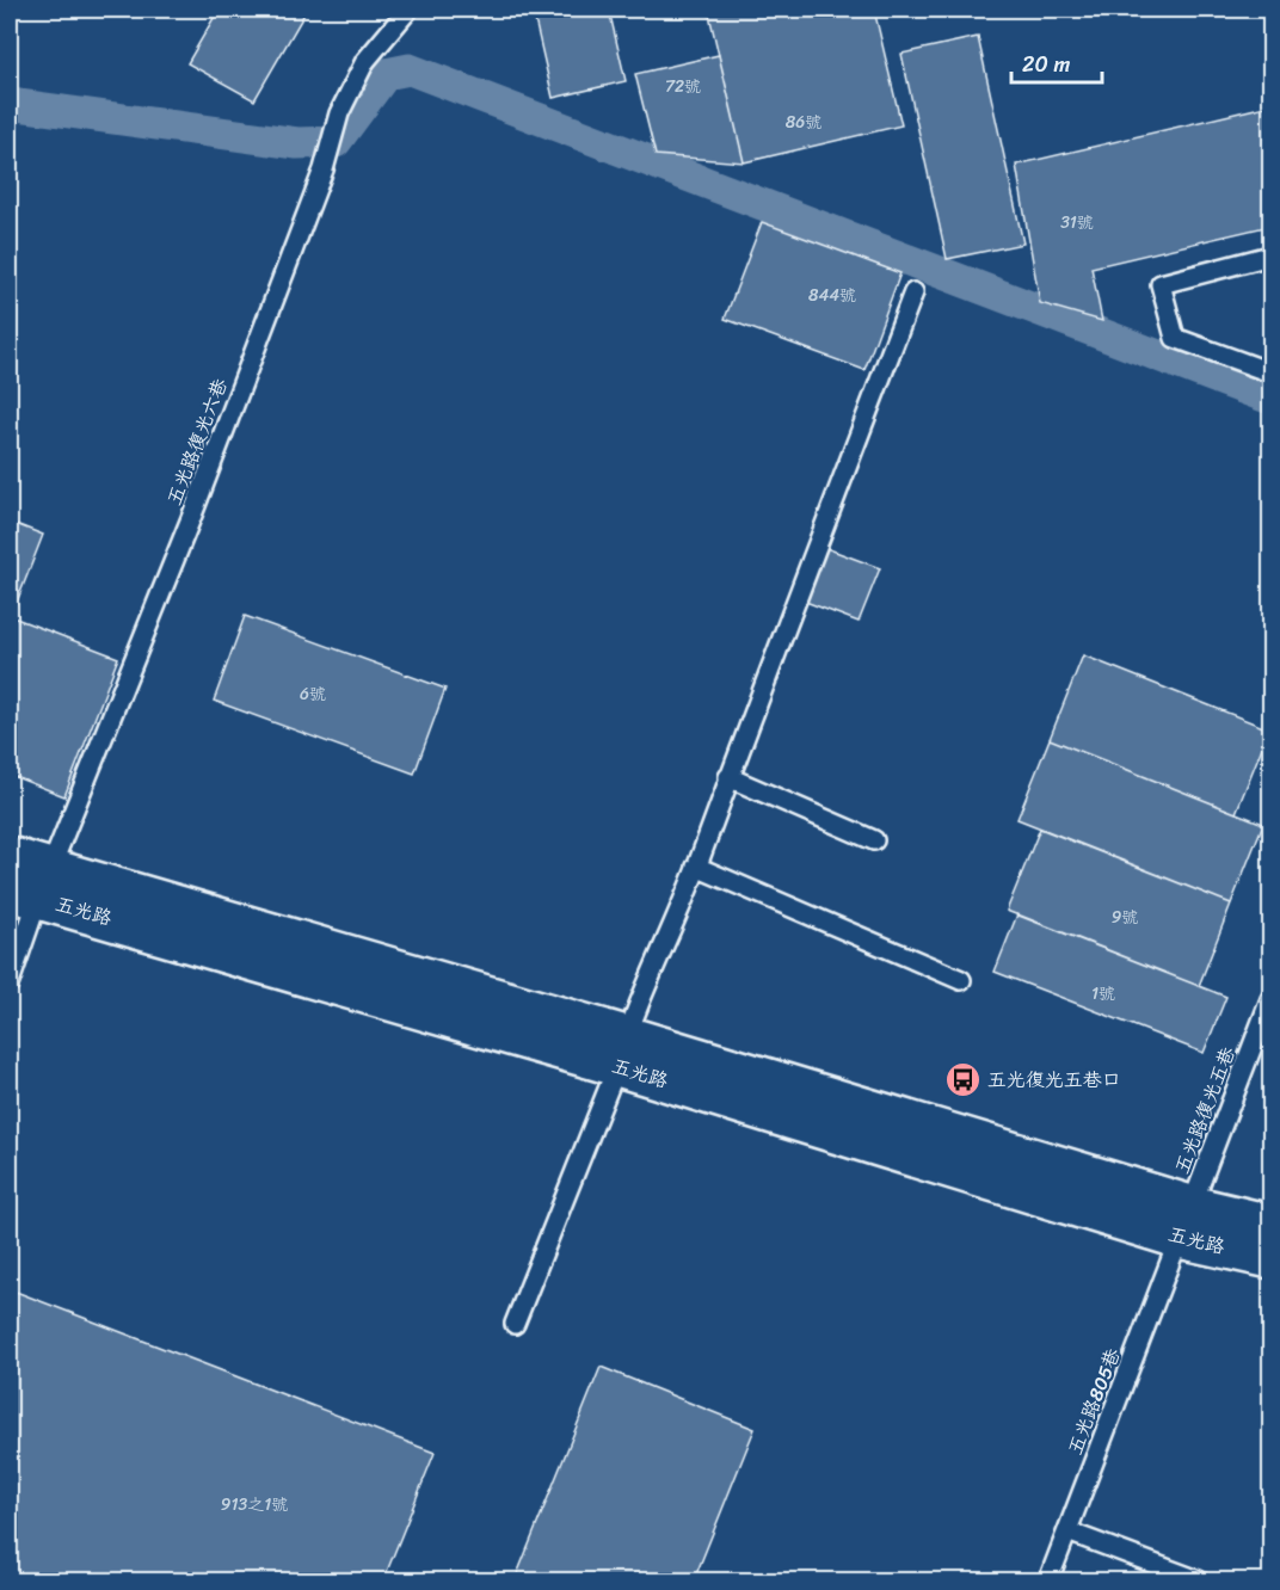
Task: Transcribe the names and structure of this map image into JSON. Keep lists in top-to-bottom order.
{
  "streets": {
    "main road": ["五光路"],
    "lane": ["五光路復光六巷", "五光路復光五巷", "五光路805巷"]
  },
  "crossings": [
    ["五光路復光六巷", "五光路"],
    ["五光路", "五光路復光五巷"],
    ["五光路", "五光路805巷"],
    ["五光路復光五巷", "五光路805巷"]
  ],
  "places": {
    "bus stop": ["五光復光五巷口"]
  },
  "house_numbers": [
    "72號",
    "86號",
    "31號",
    "844號",
    "6號",
    "9號",
    "1號",
    "913之1號"
  ],
  "scale_bar": "20 m"
}
